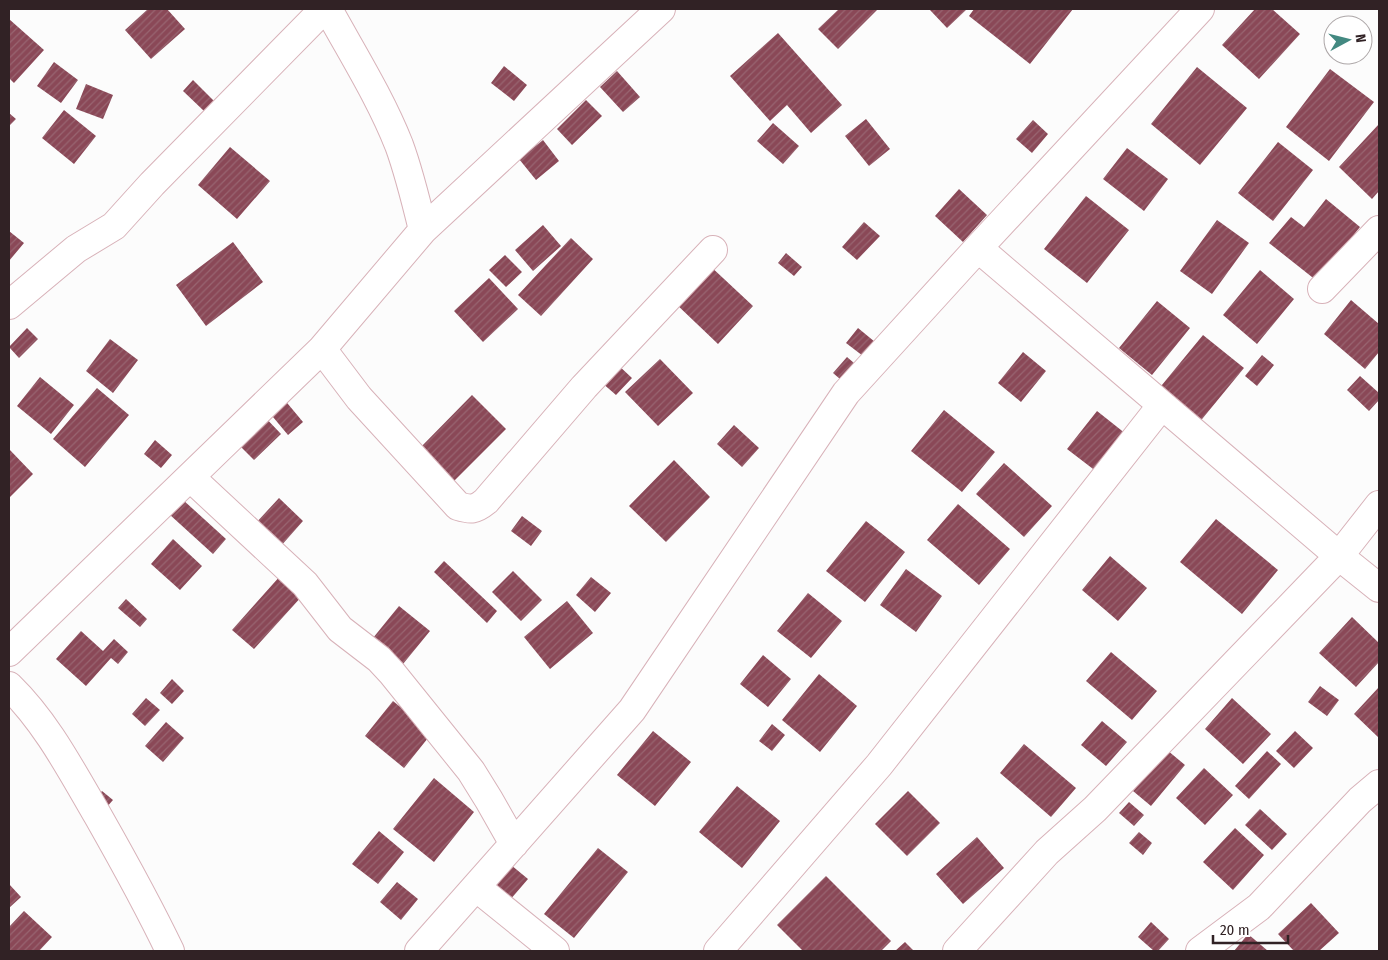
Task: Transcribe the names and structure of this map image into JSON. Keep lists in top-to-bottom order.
{
  "scale_bar": "20 m",
  "north": "right"
}
